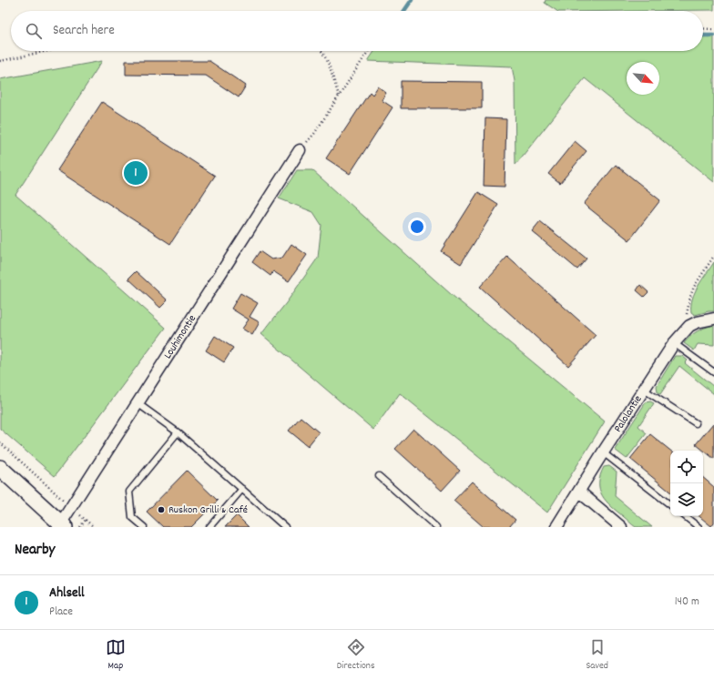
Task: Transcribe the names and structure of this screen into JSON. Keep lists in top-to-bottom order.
{
  "streets": {
    "street": ["Louhimontie", "Palolantie"]
  },
  "places": ["Ruskon Grilli & Café"],
  "north": "bottom right",
  "page": {
    "search": "Search here",
    "pins": "1",
    "heading": "Nearby",
    "list": [
      {
        "mark": "1",
        "name": "Ahlsell",
        "note": "Place",
        "value": "140 m"
      }
    ],
    "nav": ["Map", "Directions", "Saved"]
  }
}
